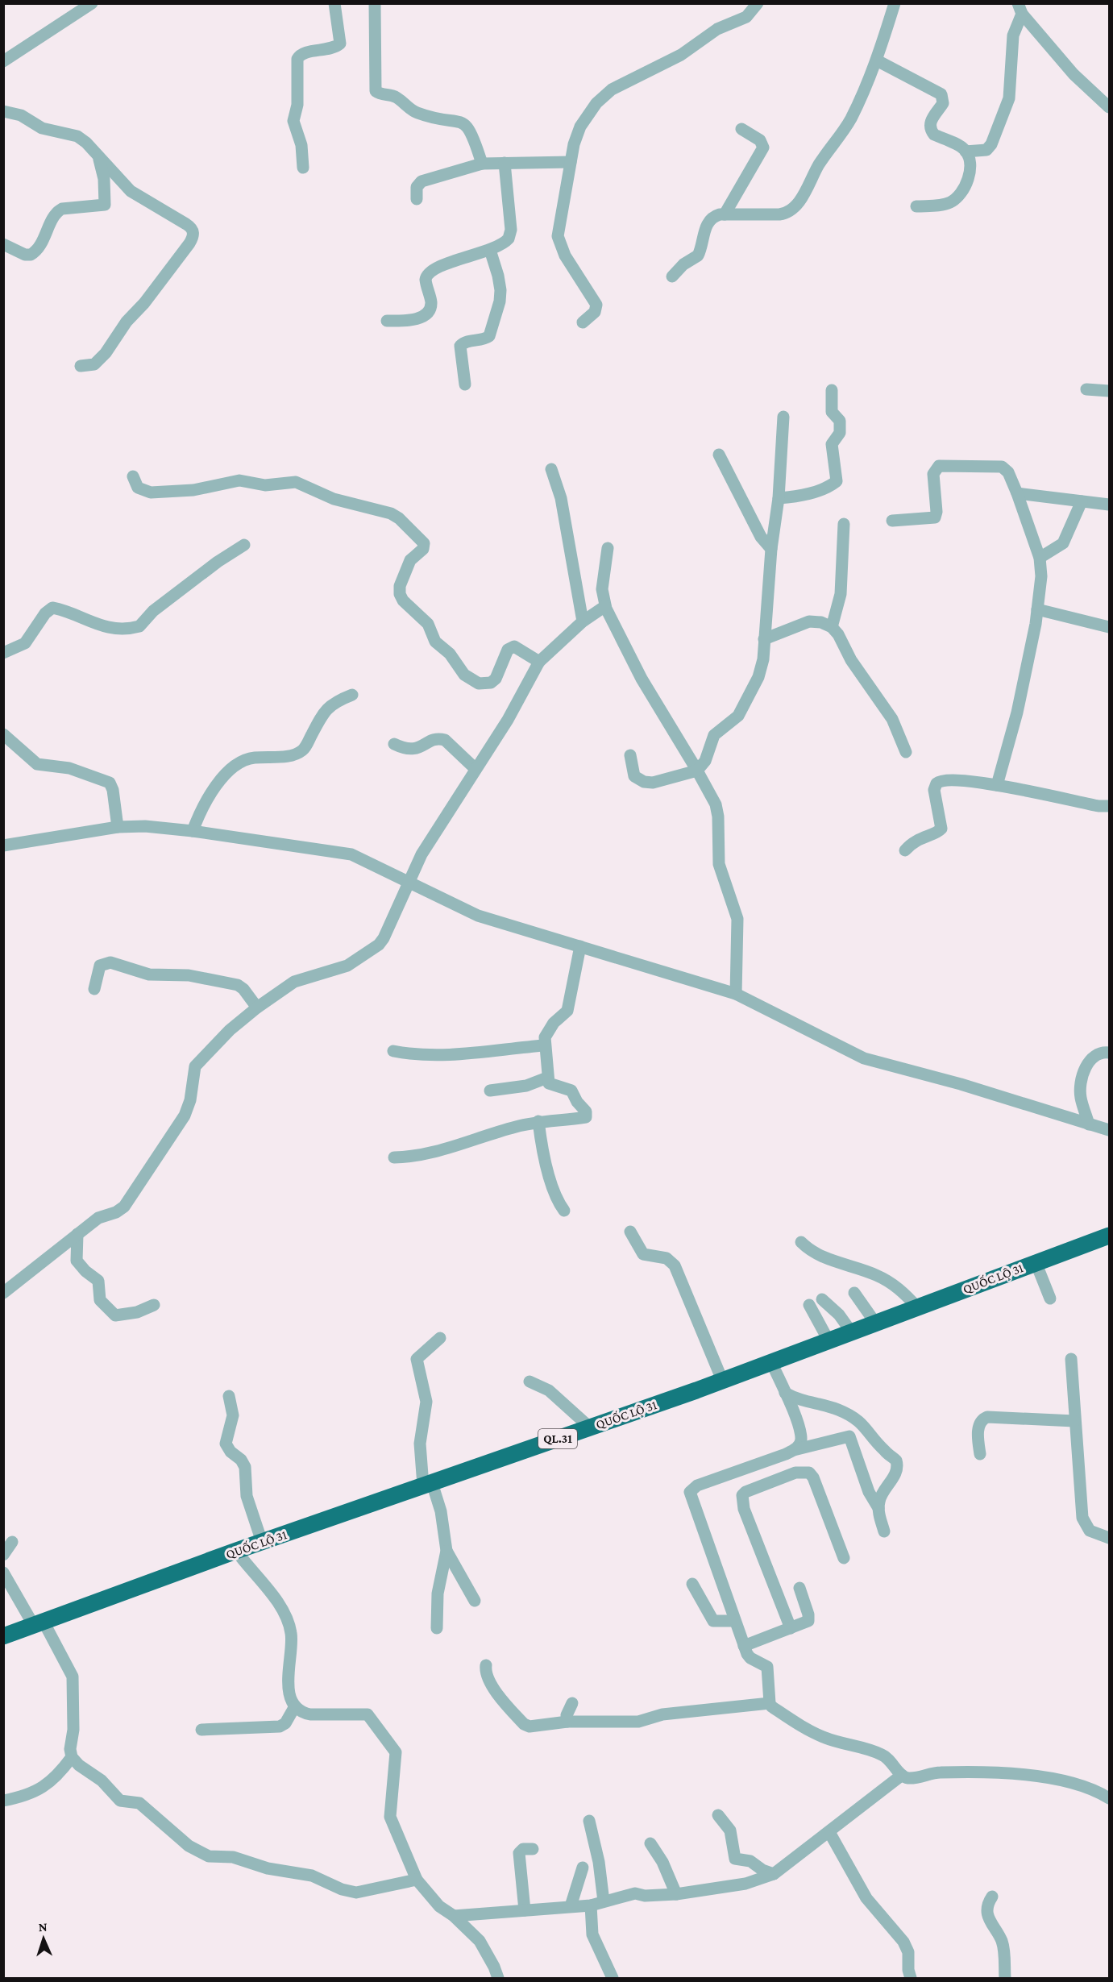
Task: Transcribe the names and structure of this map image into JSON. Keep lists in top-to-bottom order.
{
  "streets": {
    "highway": ["QUỐC LỘ 31", "QL.31"]
  },
  "north": "top"
}
